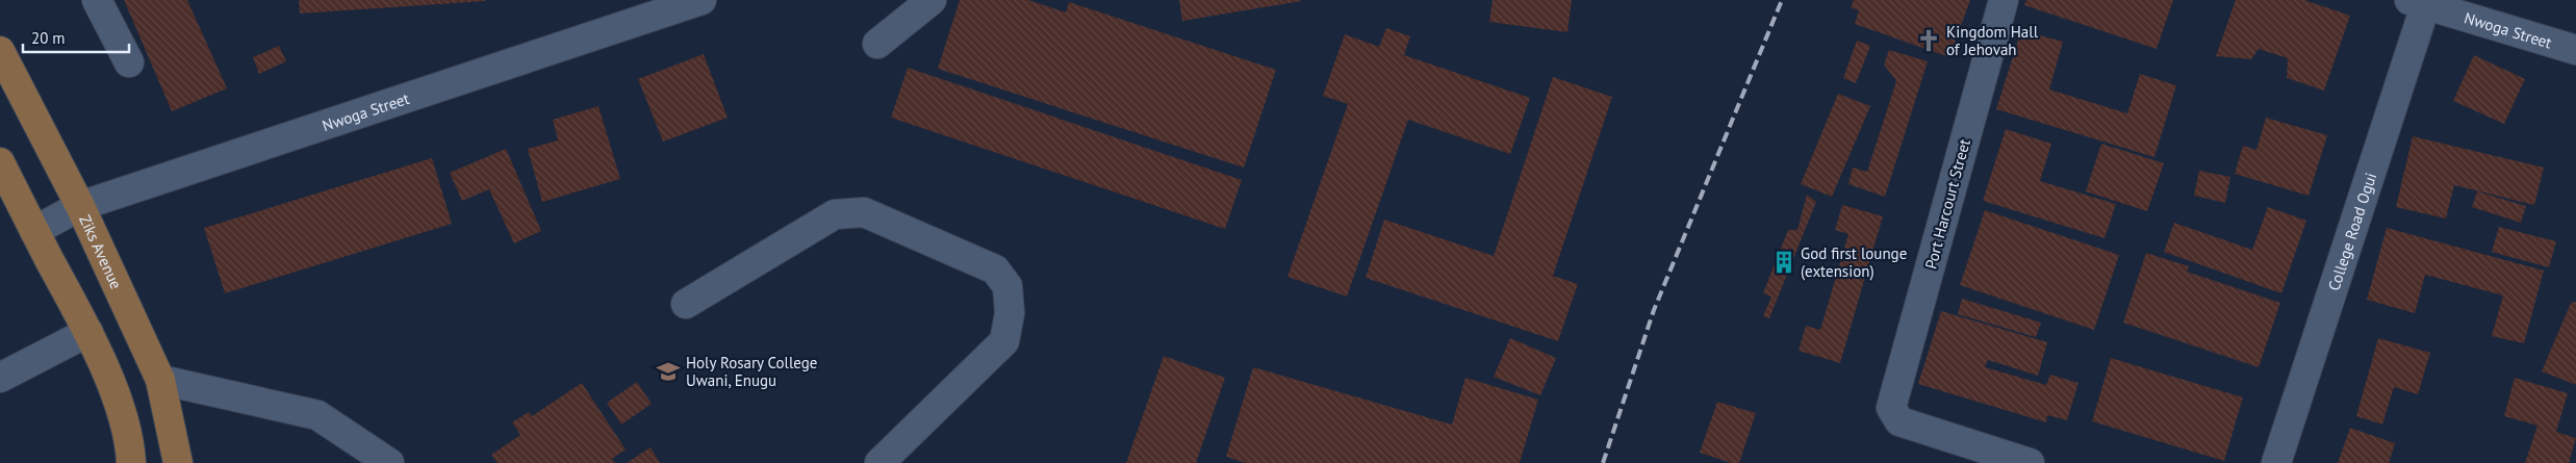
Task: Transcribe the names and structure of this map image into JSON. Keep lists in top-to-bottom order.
{
  "streets": {
    "main road": ["Ziks Avenue"],
    "street": ["Nwoga Street", "Port Harcourt Street", "College Road Ogui"]
  },
  "crossings": [
    ["Nwoga Street", "College Road Ogui"],
    ["Nwoga Street", "Ziks Avenue"]
  ],
  "places": {
    "church": ["Kingdom Hall of Jehovah"],
    "building": ["God first lounge (extension)"],
    "school or university": ["Holy Rosary College Uwani, Enugu"]
  },
  "scale_bar": "20 m"
}
